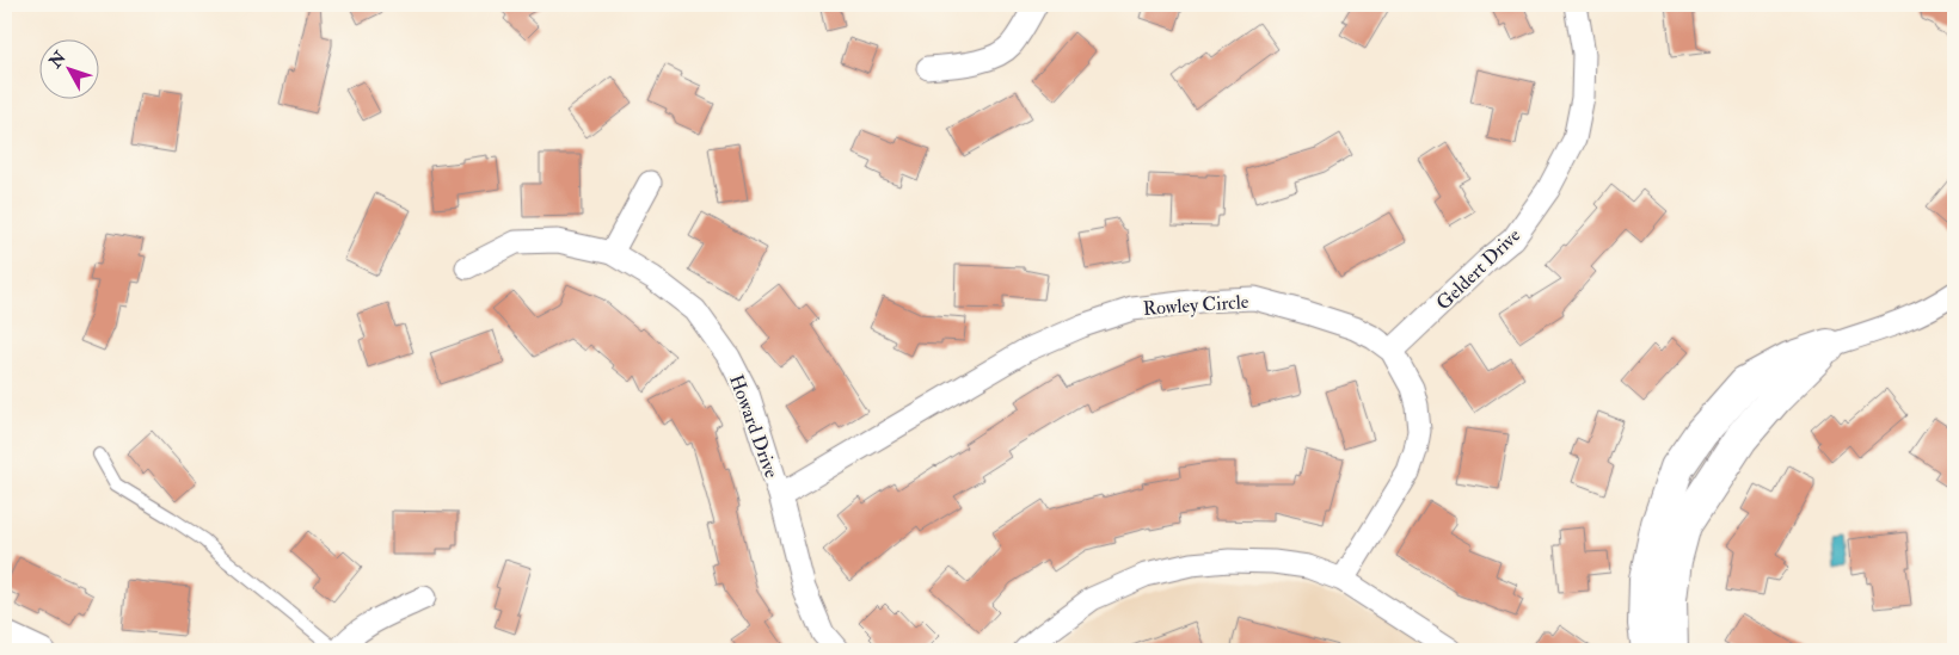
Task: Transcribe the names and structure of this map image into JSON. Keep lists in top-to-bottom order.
{
  "streets": {
    "street": ["Geldert Drive", "Rowley Circle", "Howard Drive"]
  },
  "crossings": [
    ["Geldert Drive", "Rowley Circle"],
    ["Rowley Circle", "Howard Drive"]
  ],
  "north": "top left"
}
